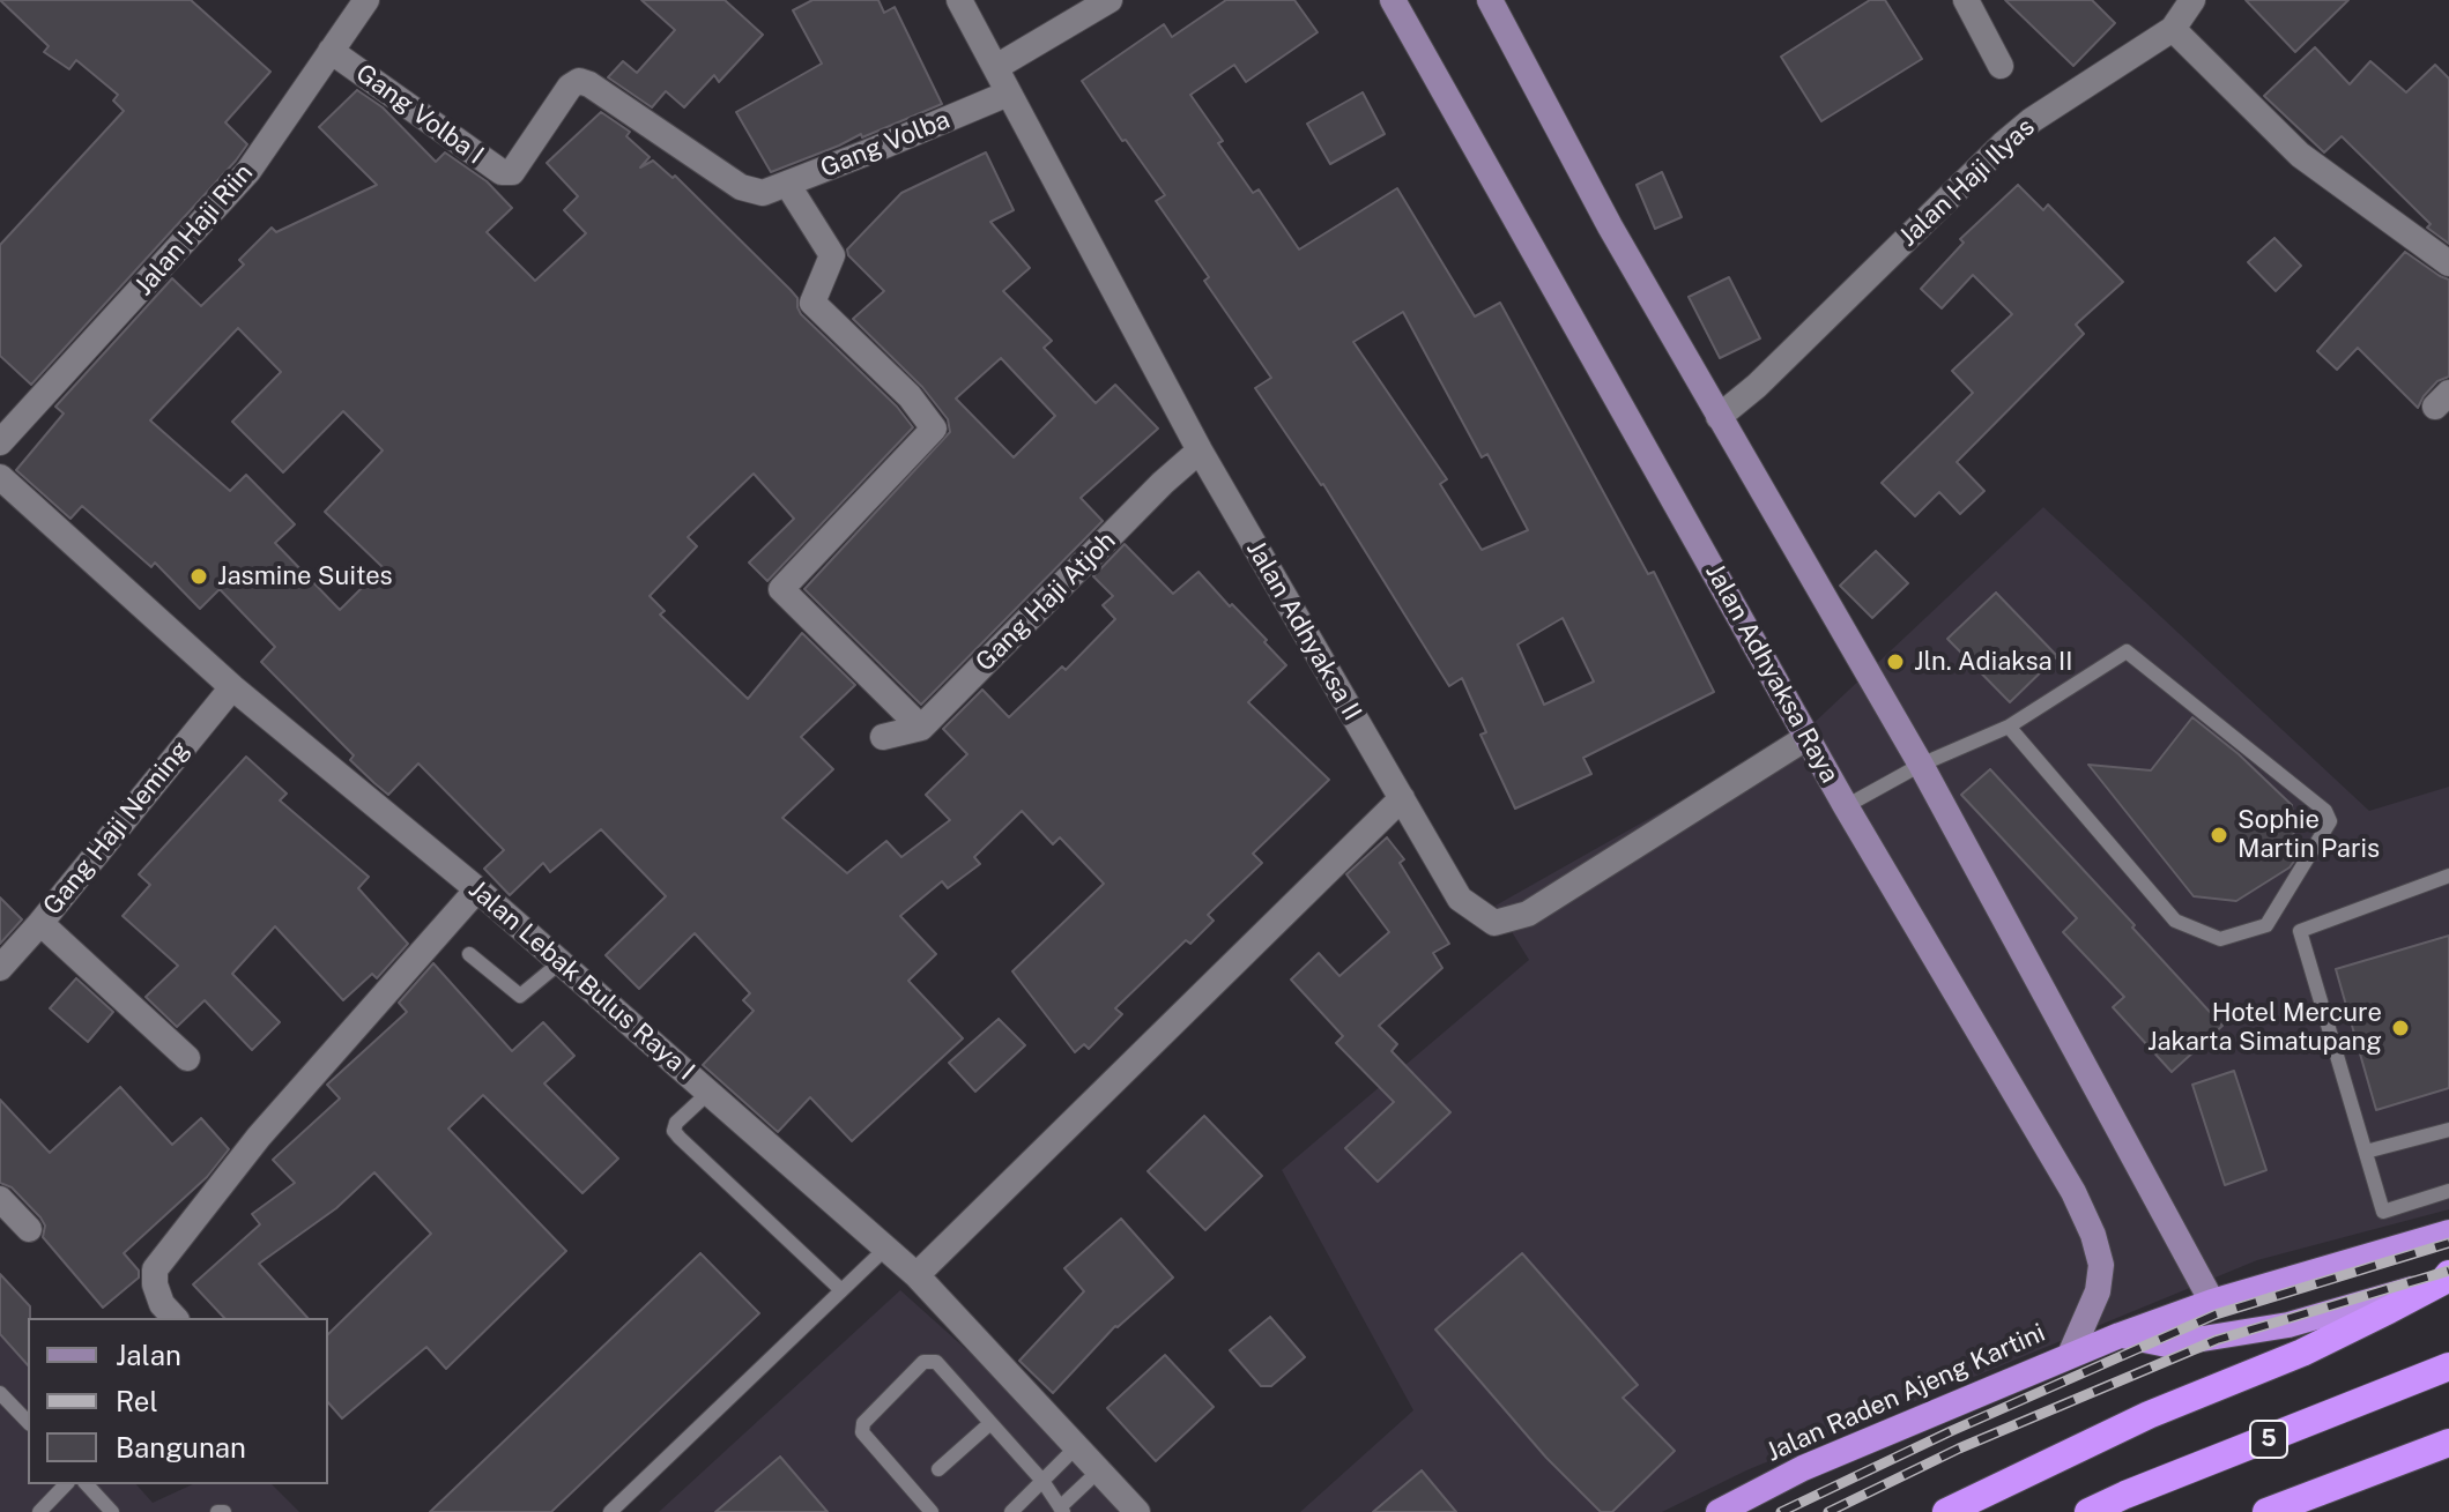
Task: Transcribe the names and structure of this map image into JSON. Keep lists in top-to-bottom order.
{
  "streets": {
    "highway": ["Jalan Raden Ajeng Kartini", "5"],
    "main road": ["Jalan Adhyaksa Raya"],
    "street": [
      "Gang Volba I",
      "Gang Volba",
      "Jalan Haji Ilyas",
      "Jalan Haji Riin",
      "Gang Haji Atjoh",
      "Jalan Adhyaksa II",
      "Gang Haji Neming",
      "Jalan Lebak Bulus Raya I"
    ]
  },
  "crossings": [
    ["Gang Volba I", "Gang Volba"],
    ["Gang Volba I", "Jalan Haji Riin"],
    ["Gang Volba", "Jalan Adhyaksa II"],
    ["Gang Haji Atjoh", "Jalan Adhyaksa II"],
    ["Jalan Adhyaksa II", "Jalan Adhyaksa Raya"],
    ["Jalan Adhyaksa Raya", "Jalan Raden Ajeng Kartini"],
    ["Gang Haji Neming", "Jalan Lebak Bulus Raya I"]
  ],
  "places": [
    "Jasmine Suites",
    "Jln. Adiaksa II",
    "Sophie Martin Paris",
    "Hotel Mercure Jakarta Simatupang"
  ],
  "legend": ["Jalan", "Rel", "Bangunan"]
}
